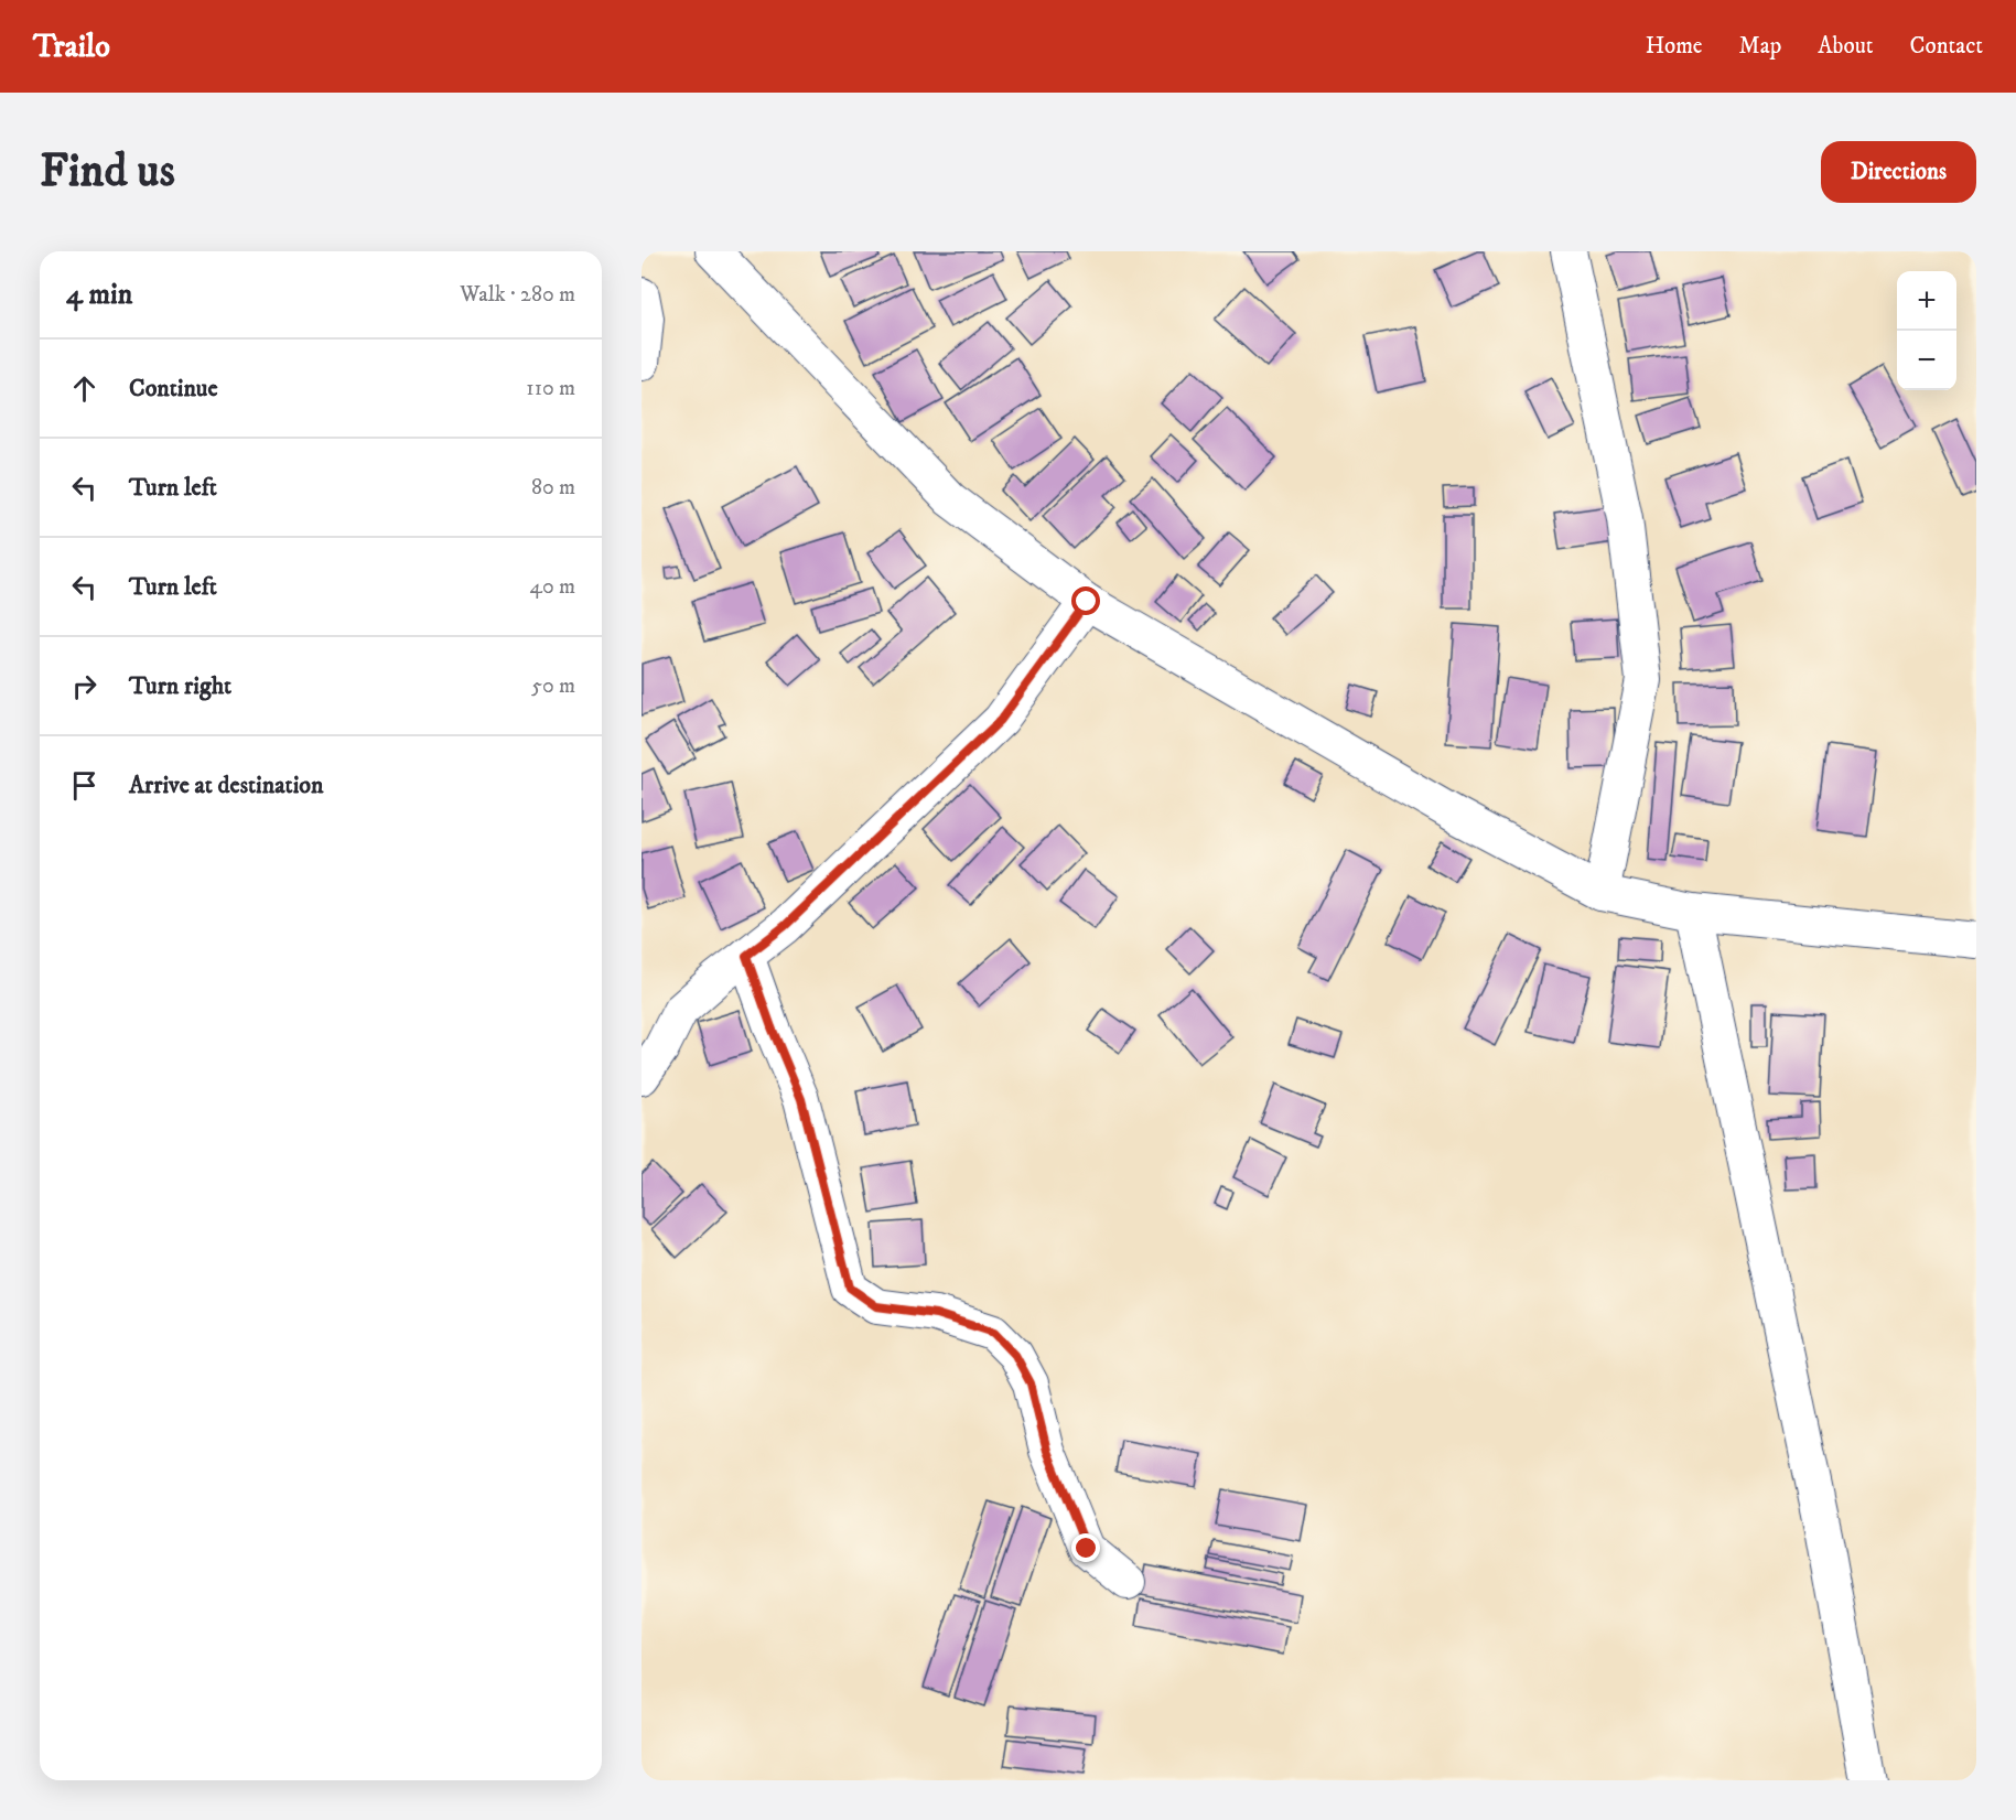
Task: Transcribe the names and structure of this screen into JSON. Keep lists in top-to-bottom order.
{
  "page": {
    "header": "Trailo",
    "nav": [
      "Home",
      "Map",
      "About",
      "Contact"
    ],
    "buttons": "Directions",
    "title": "Find us",
    "heading": ["4 min", "Walk · 280 m"],
    "map_buttons": ["+", "−"],
    "list": [
      ["Continue", "110 m"],
      ["Turn left", "80 m"],
      ["Turn left", "40 m"],
      ["Turn right", "50 m"],
      "Arrive at destination"
    ]
  }
}
